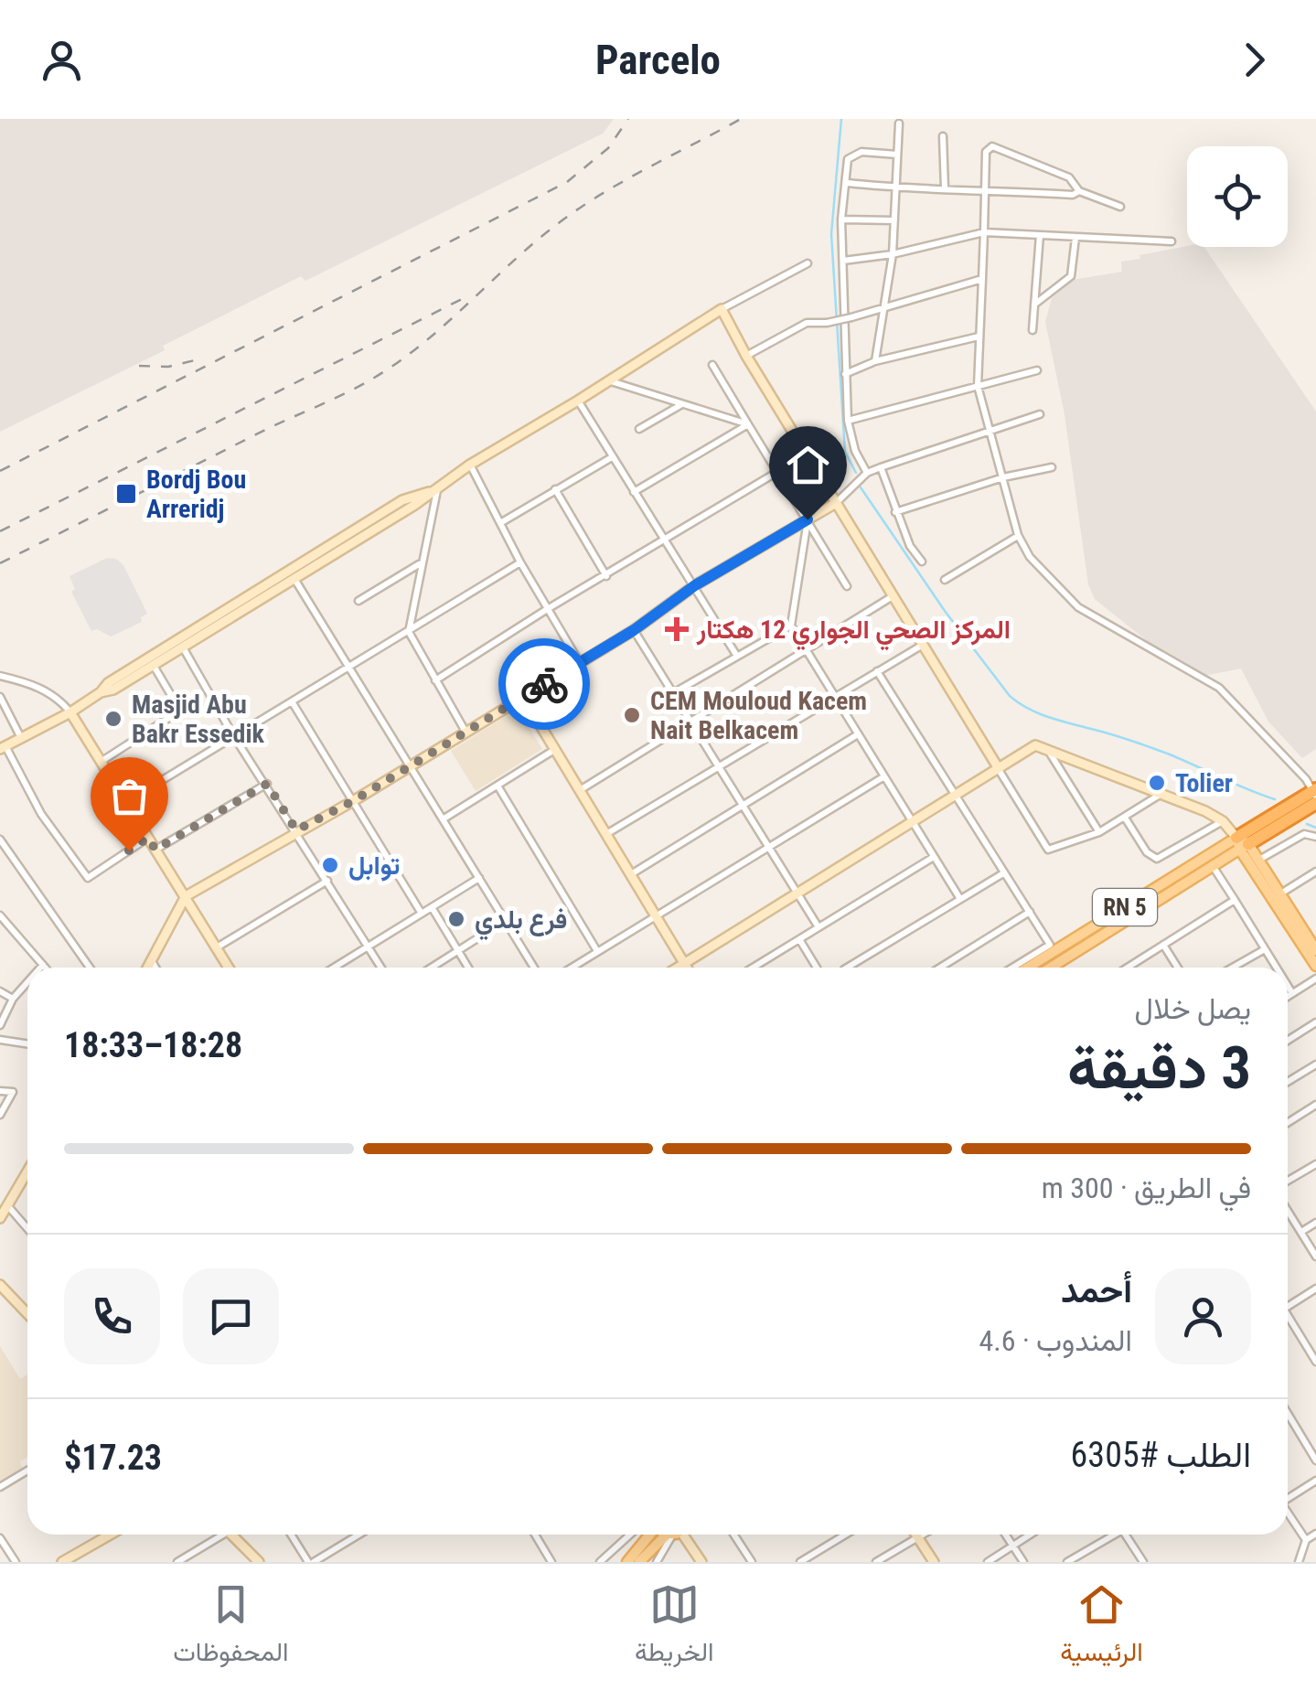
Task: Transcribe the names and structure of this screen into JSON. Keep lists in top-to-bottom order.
{
  "streets": {
    "highway": ["RN 5"]
  },
  "places": {
    "transit": ["Bordj Bou Arreridj"],
    "health": ["المركز الصحي الجواري 12 هكتار"],
    "other": [
      "CEM Mouloud Kacem Nait Belkacem",
      "Masjid Abu Bakr Essedik",
      "Tolier",
      "توابل",
      "فرع بلدي"
    ]
  },
  "page": {
    "header": "Parcelo",
    "heading": ["3 دقيقة", "يصل خلال", "18:28–18:33"],
    "panel": [
      "أحمد",
      "المندوب · 4.6",
      "الطلب #6305",
      "$17.23"
    ],
    "bar": "في الطريق · 300 m",
    "tabs": ["الرئيسية", "الخريطة", "المحفوظات"]
  }
}
